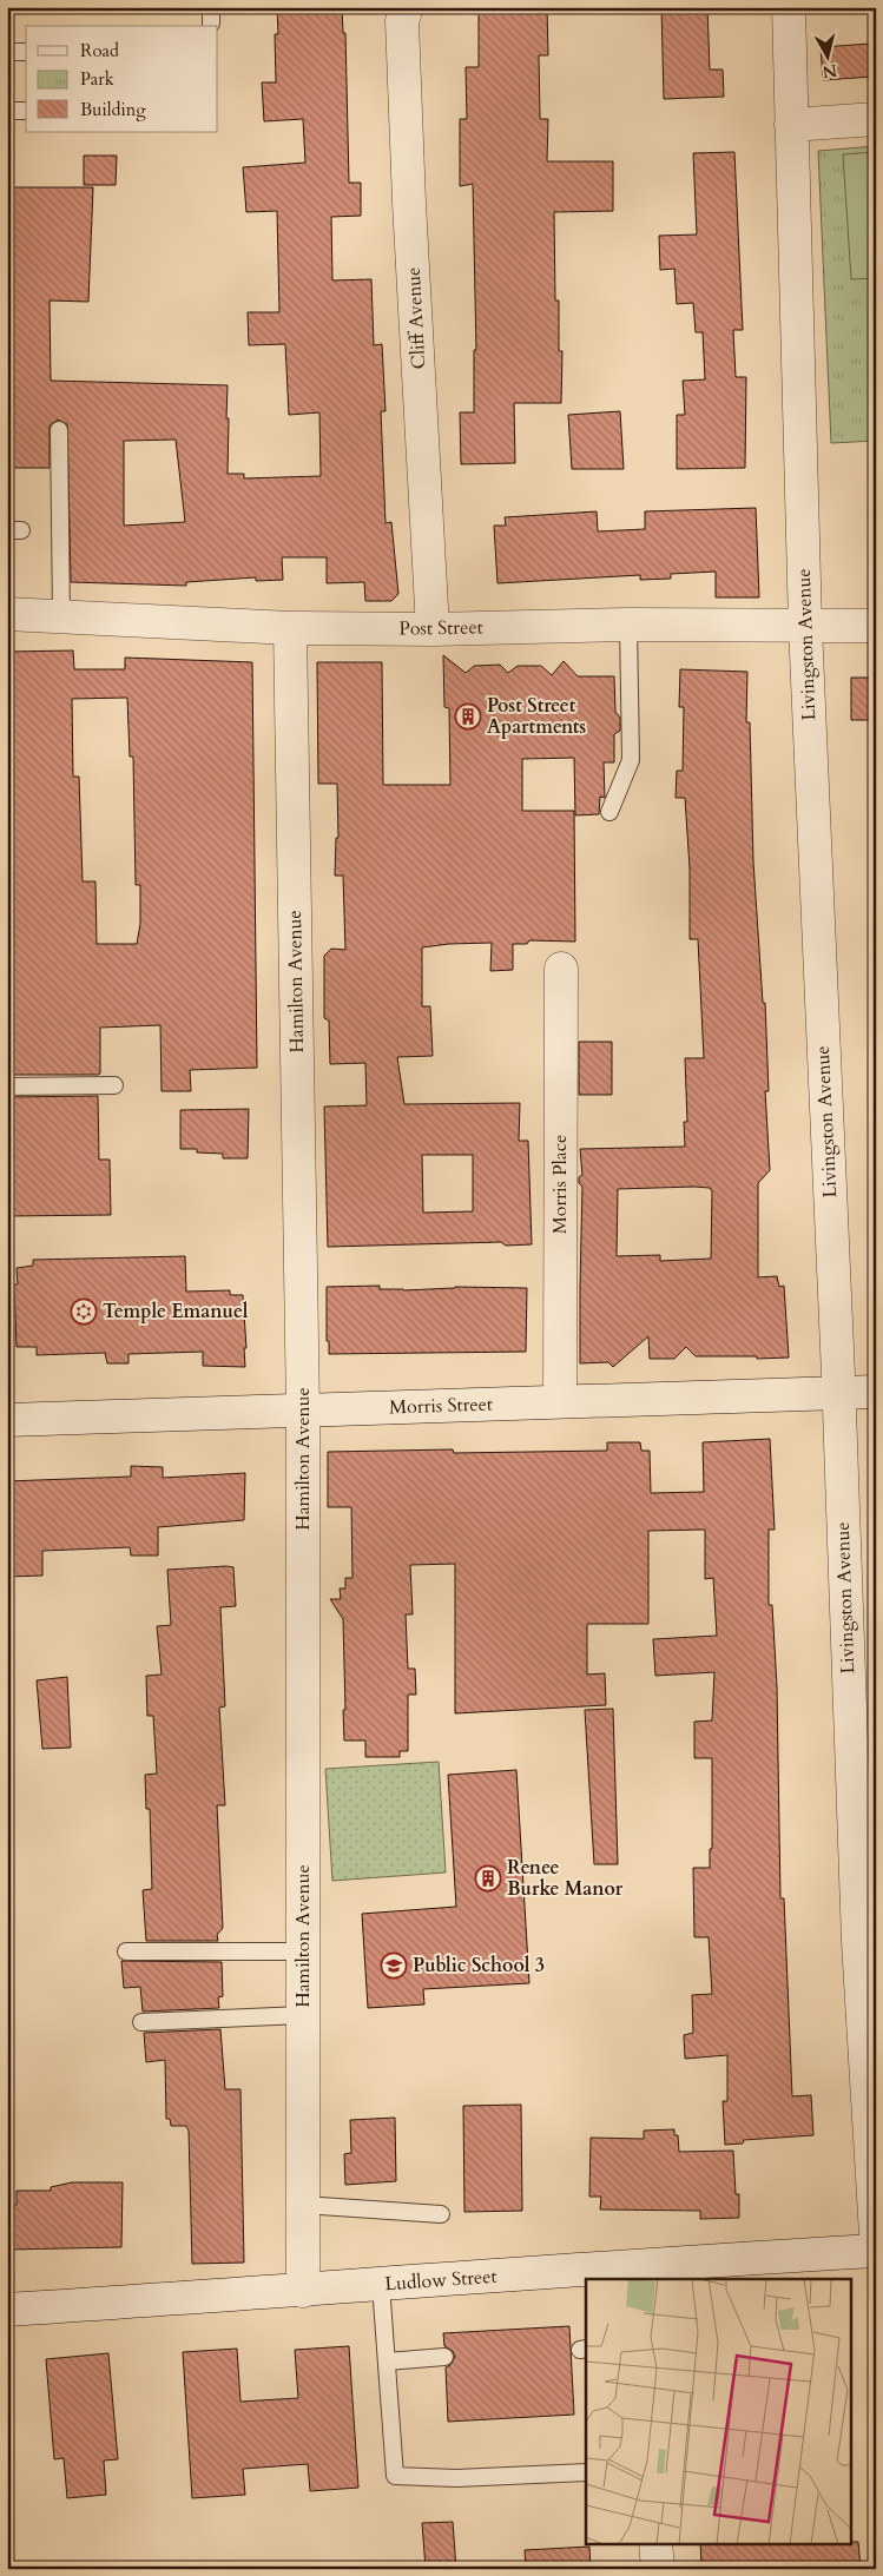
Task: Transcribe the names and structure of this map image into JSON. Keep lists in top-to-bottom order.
{
  "streets": {
    "street": [
      "Cliff Avenue",
      "Post Street",
      "Livingston Avenue",
      "Hamilton Avenue",
      "Morris Place",
      "Morris Street",
      "Ludlow Street"
    ]
  },
  "crossings": [
    ["Cliff Avenue", "Post Street"],
    ["Post Street", "Livingston Avenue"],
    ["Post Street", "Hamilton Avenue"],
    ["Livingston Avenue", "Morris Street"],
    ["Hamilton Avenue", "Morris Street"],
    ["Hamilton Avenue", "Ludlow Street"],
    ["Morris Place", "Morris Street"]
  ],
  "places": {
    "building": ["Post Street Apartments", "Renee Burke Manor"],
    "synagogue": ["Temple Emanuel"],
    "school or university": ["Public School 3"]
  },
  "legend": ["Road", "Park", "Building"],
  "north": "bottom"
}
